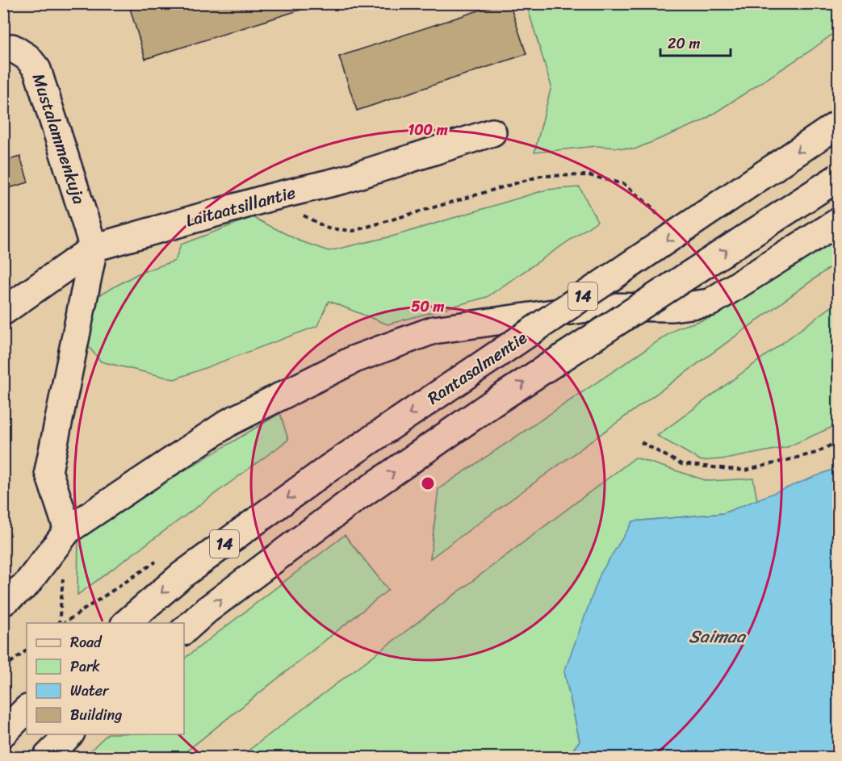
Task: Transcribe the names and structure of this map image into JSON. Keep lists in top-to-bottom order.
{
  "streets": {
    "main road": [
      "Mustalammenkuja",
      "Laitaatsillantie",
      "14",
      "Rantasalmentie"
    ]
  },
  "crossings": [
    ["Mustalammenkuja", "Laitaatsillantie"]
  ],
  "water": ["Saimaa"],
  "legend": [
    "Road",
    "Park",
    "Water",
    "Building"
  ],
  "scale_bar": "20 m",
  "rings": ["100 m", "50 m"]
}
